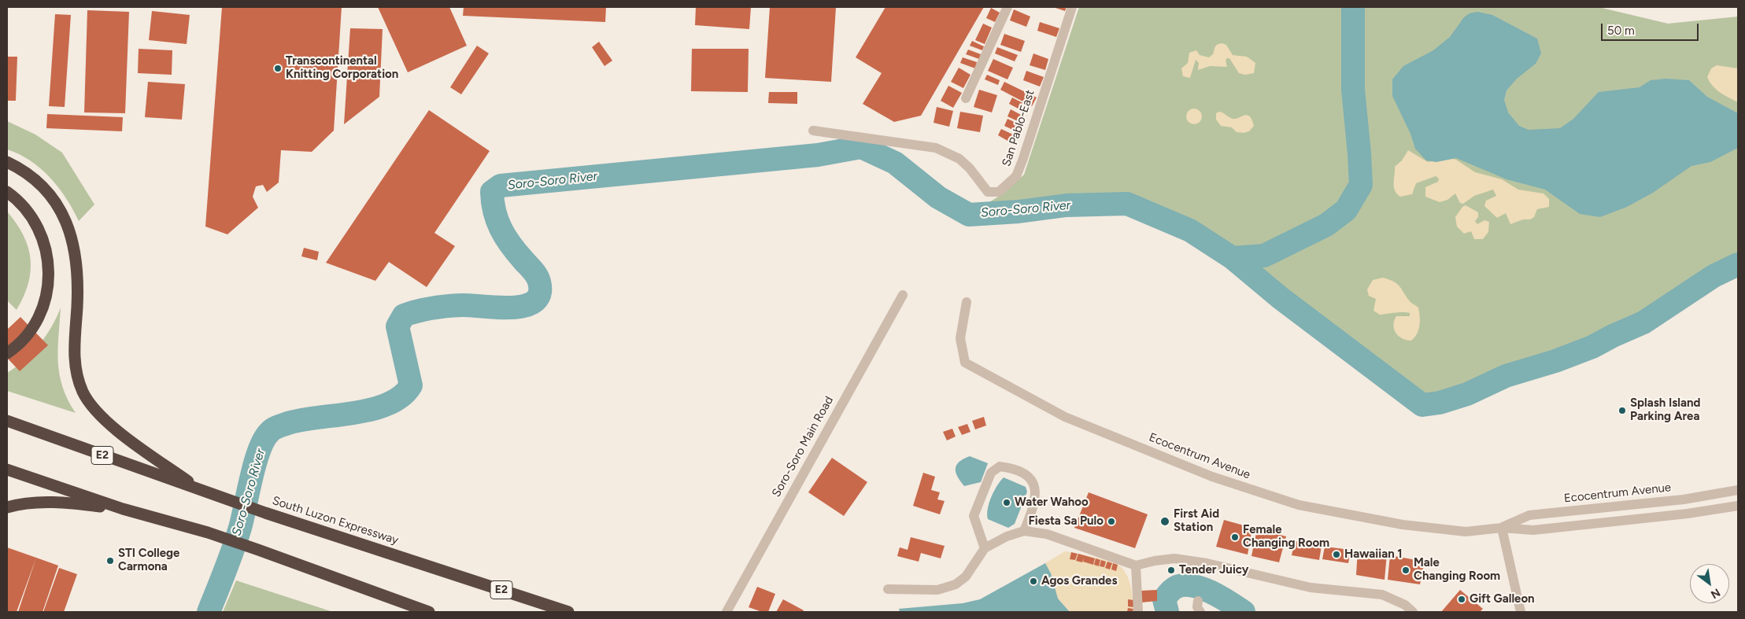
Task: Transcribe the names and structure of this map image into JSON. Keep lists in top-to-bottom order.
{
  "streets": {
    "highway": ["E2", "South Luzon Expressway"],
    "street": ["San Pablo-East", "Soro-Soro Main Road", "Ecocentrum Avenue"]
  },
  "water": ["Soro-Soro River"],
  "places": [
    "Transcontinental Knitting Corporation",
    "Splash Island Parking Area",
    "Water Wahoo",
    "Fiesta Sa Pulo",
    "First Aid Station",
    "Female Changing Room",
    "Hawaiian 1",
    "STI College Carmona",
    "Tender Juicy",
    "Male Changing Room",
    "Agos Grandes",
    "Gift Galleon"
  ],
  "scale_bar": "50 m",
  "north": "bottom right"
}
